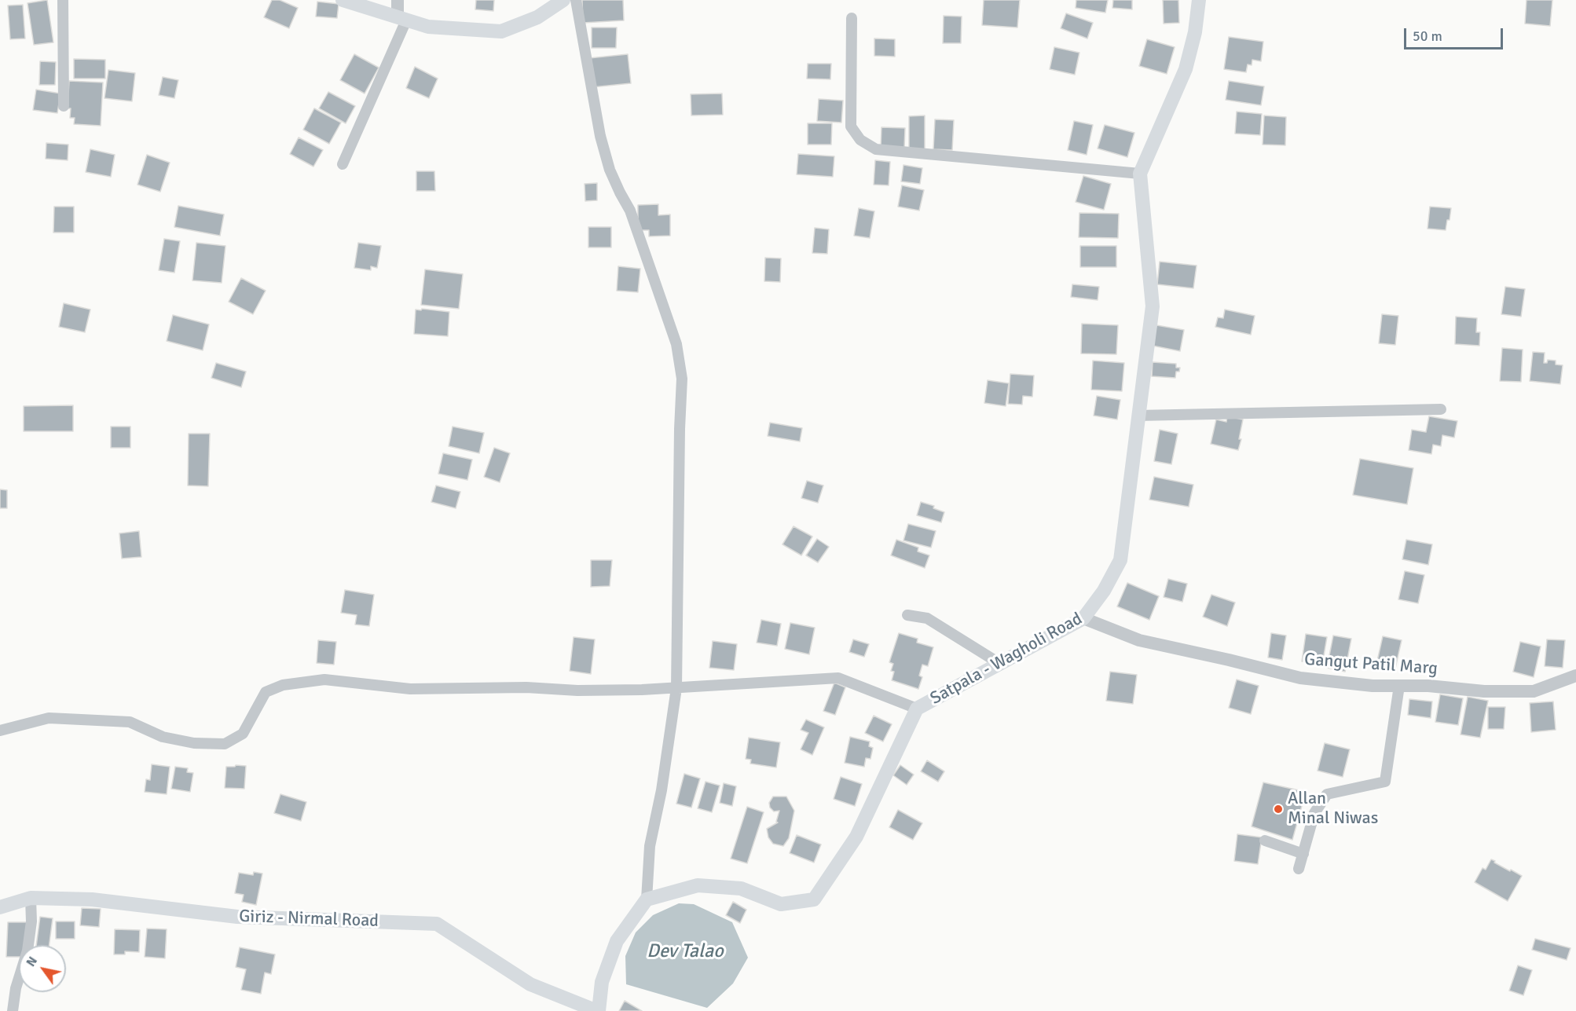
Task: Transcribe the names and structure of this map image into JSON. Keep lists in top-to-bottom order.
{
  "streets": {
    "main road": ["Satpala - Wagholi Road", "Giriz - Nirmal Road"],
    "street": ["Gangut Patil Marg"]
  },
  "crossings": [
    ["Satpala - Wagholi Road", "Gangut Patil Marg"]
  ],
  "water": ["Dev Talao"],
  "places": ["Allan Minal Niwas"],
  "scale_bar": "50 m",
  "north": "top left"
}
